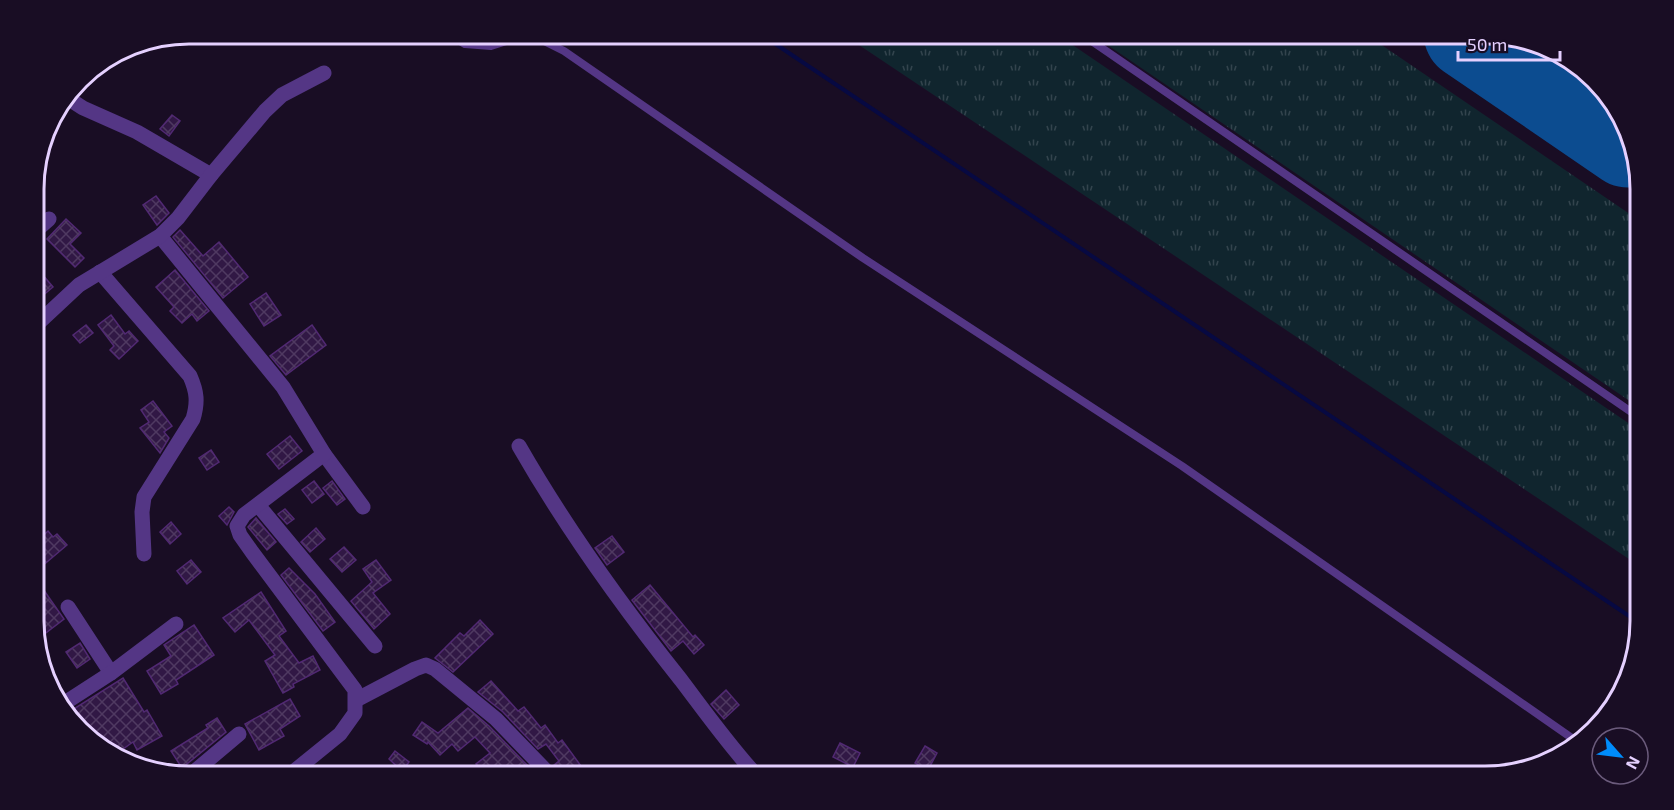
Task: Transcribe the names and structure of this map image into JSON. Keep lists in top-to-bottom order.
{
  "scale_bar": "50 m",
  "north": "bottom right"
}
